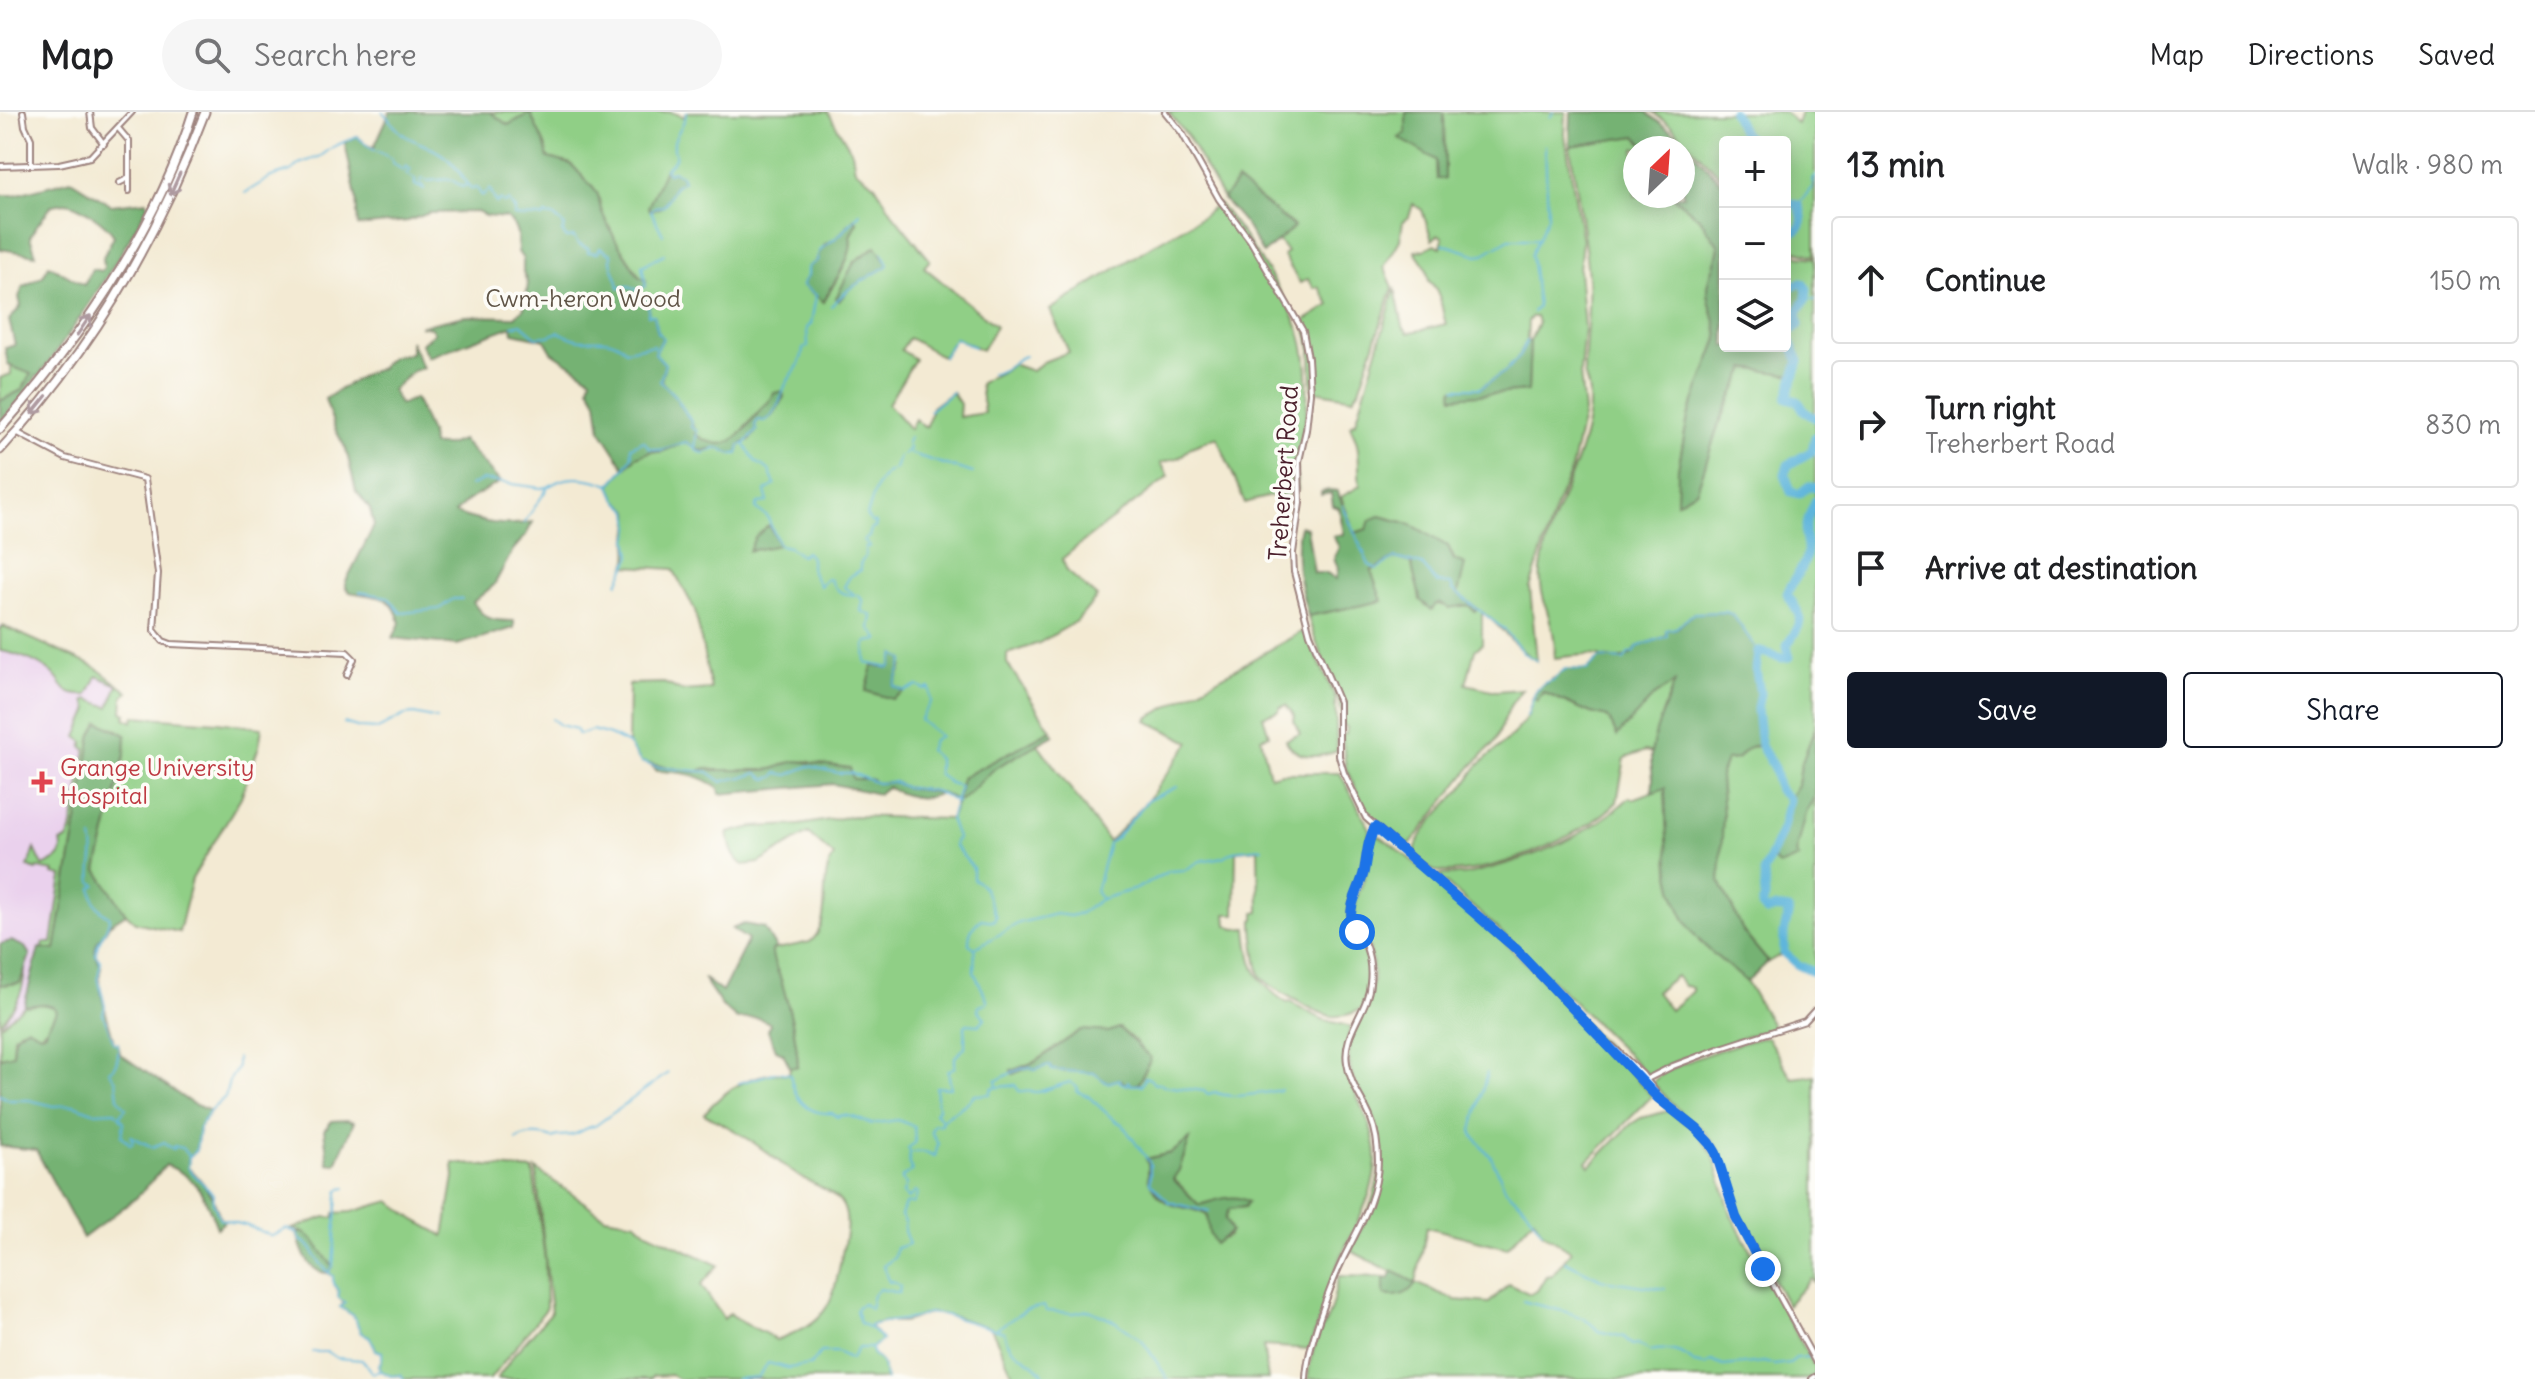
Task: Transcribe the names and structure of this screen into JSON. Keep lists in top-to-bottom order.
{
  "streets": {
    "street": ["Treherbert Road"]
  },
  "parks": ["Cwm-heron Wood"],
  "places": {
    "health": ["Grange University Hospital"]
  },
  "north": "top right",
  "page": {
    "header": "Map",
    "search": "Search here",
    "nav": ["Map", "Directions", "Saved"],
    "heading": ["13 min", "Walk · 980 m"],
    "map_buttons": ["+", "−"],
    "list": [
      ["Continue", "150 m"],
      ["Turn right", "Treherbert Road", "830 m"],
      "Arrive at destination"
    ],
    "buttons": ["Save", "Share"]
  }
}
